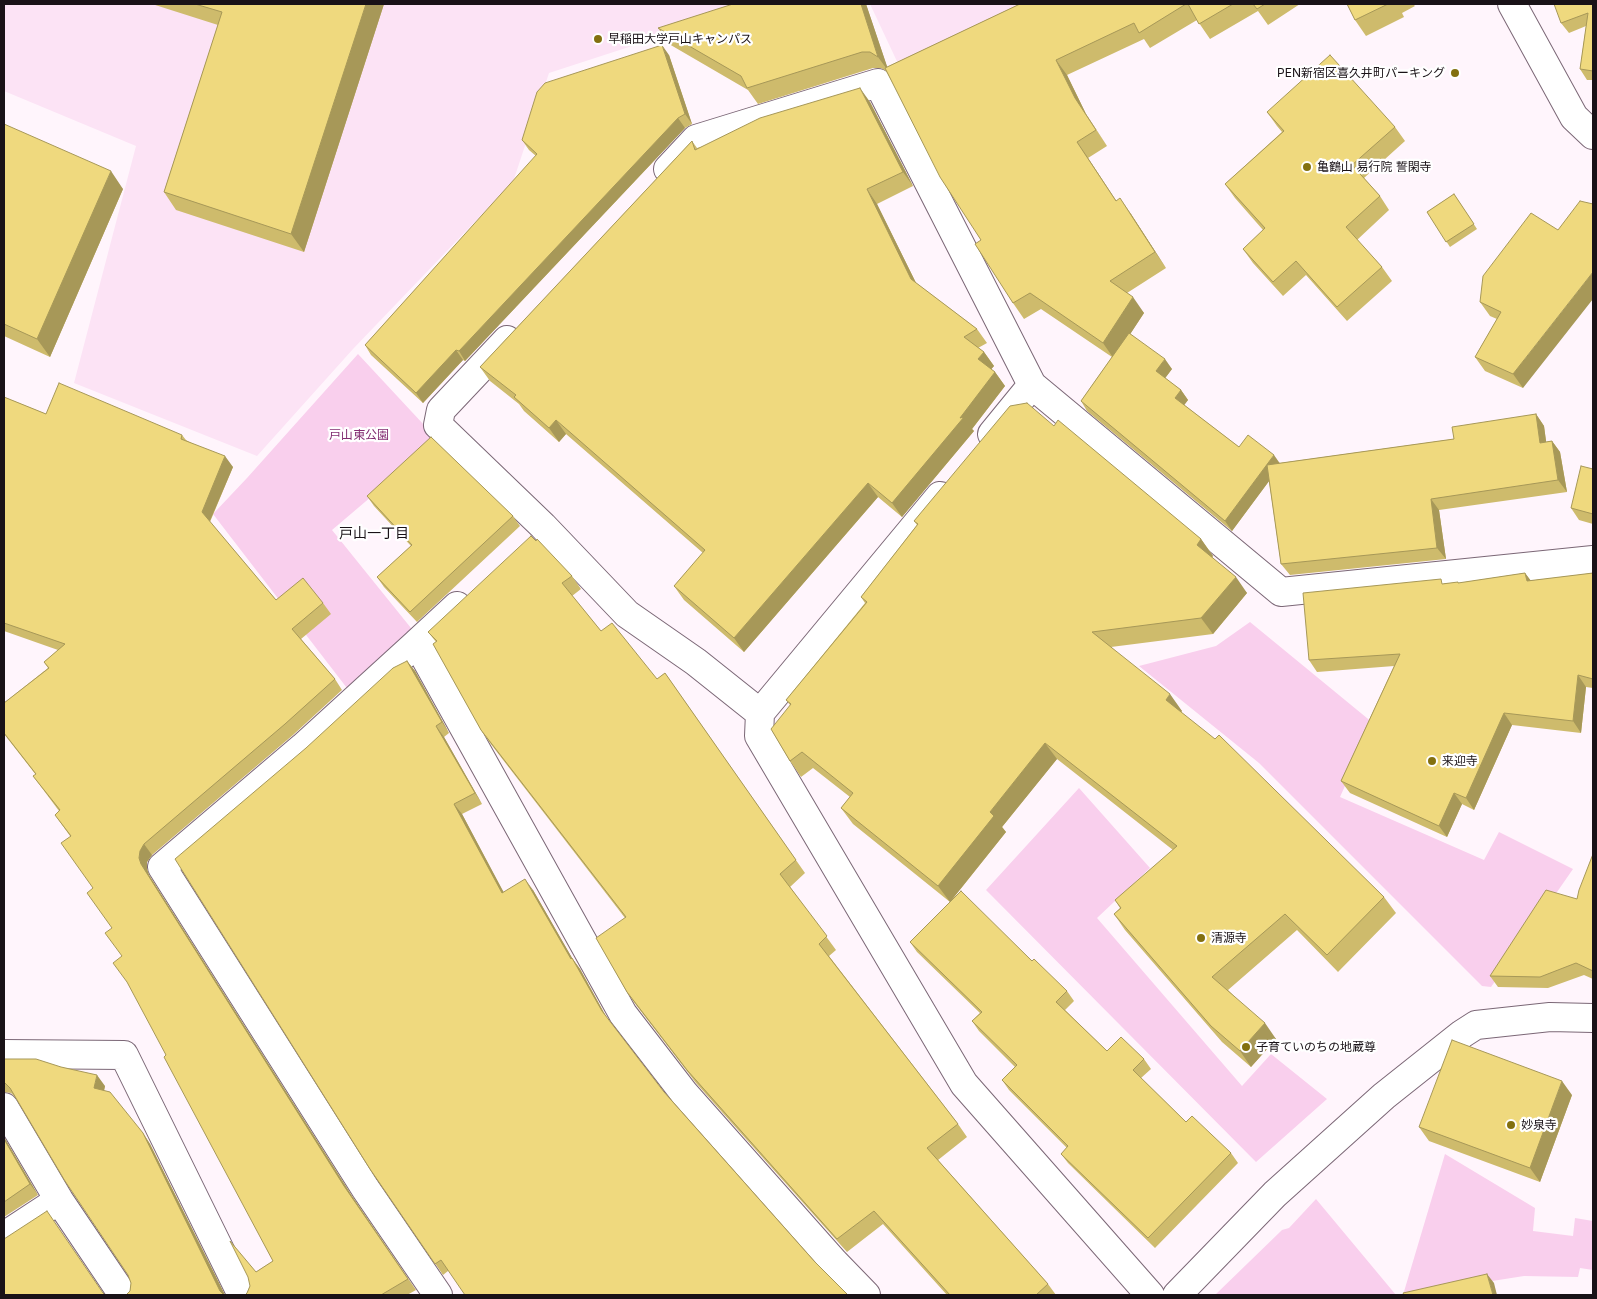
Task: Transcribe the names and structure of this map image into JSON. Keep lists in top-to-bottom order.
{
  "districts": ["戸山一丁目"],
  "parks": ["戸山東公園"],
  "places": [
    "早稲田大学戸山キャンパス",
    "PEN新宿区喜久井町パーキング",
    "亀鶴山 易行院 誓閑寺",
    "来迎寺",
    "清源寺",
    "子育ていのちの地蔵尊",
    "妙泉寺"
  ]
}
